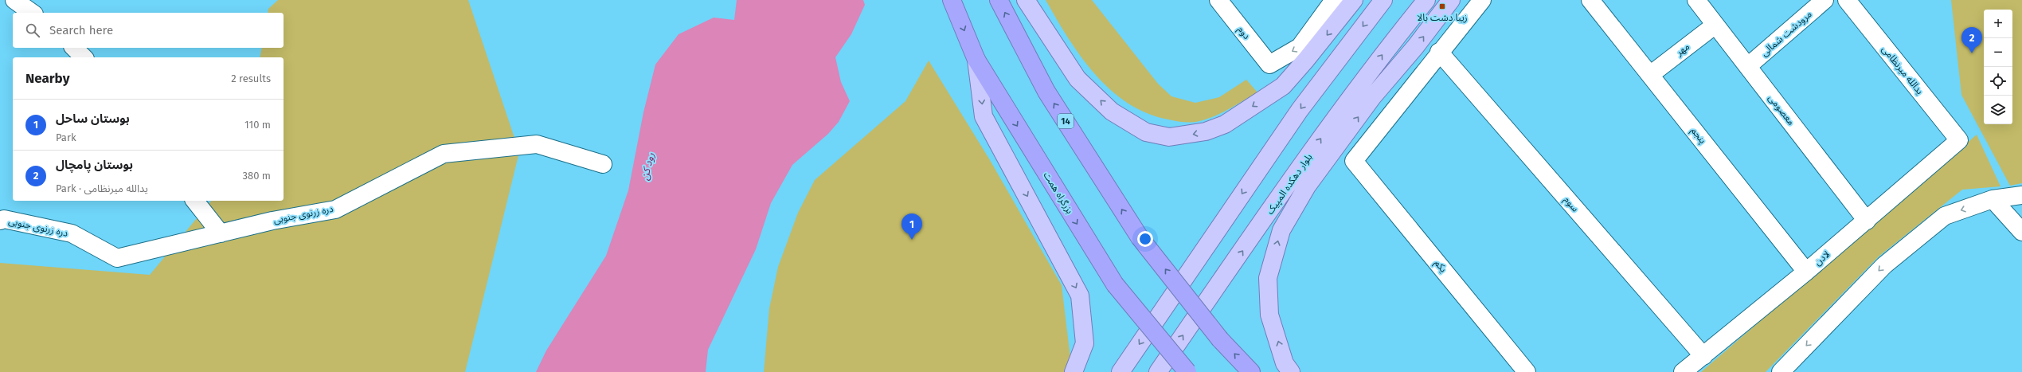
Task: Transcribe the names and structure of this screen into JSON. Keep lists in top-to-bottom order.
{
  "streets": {
    "highway": ["14", "بزرگراه همت"],
    "main road": ["بلوار دهکده المپیک"],
    "street": [
      "دوم",
      "مرودشت شمالی",
      "مهر",
      "یدالله میرنظامی",
      "معصومی",
      "پنجم",
      "سوم",
      "دره زرنوی جنوبی",
      "لادن",
      "یکم"
    ]
  },
  "crossings": [
    ["مرودشت شمالی", "معصومی"],
    ["مهر", "معصومی"],
    ["مهر", "پنجم"],
    ["یدالله میرنظامی", "لادن"],
    ["معصومی", "لادن"],
    ["پنجم", "لادن"],
    ["سوم", "لادن"],
    ["سوم", "یکم"]
  ],
  "water": ["رود کن"],
  "places": {
    "transit": ["زیبا دشت بالا"]
  },
  "page": {
    "map_buttons": ["+", "−"],
    "search": "Search here",
    "pins": ["2", "1"],
    "heading": ["Nearby", "2 results"],
    "list": [
      {
        "mark": "1",
        "name": "بوستان ساحل",
        "note": "Park",
        "value": "110 m"
      },
      {
        "mark": "2",
        "name": "بوستان پامچال",
        "note": "Park · یدالله میرنظامی",
        "value": "380 m"
      }
    ]
  }
}
